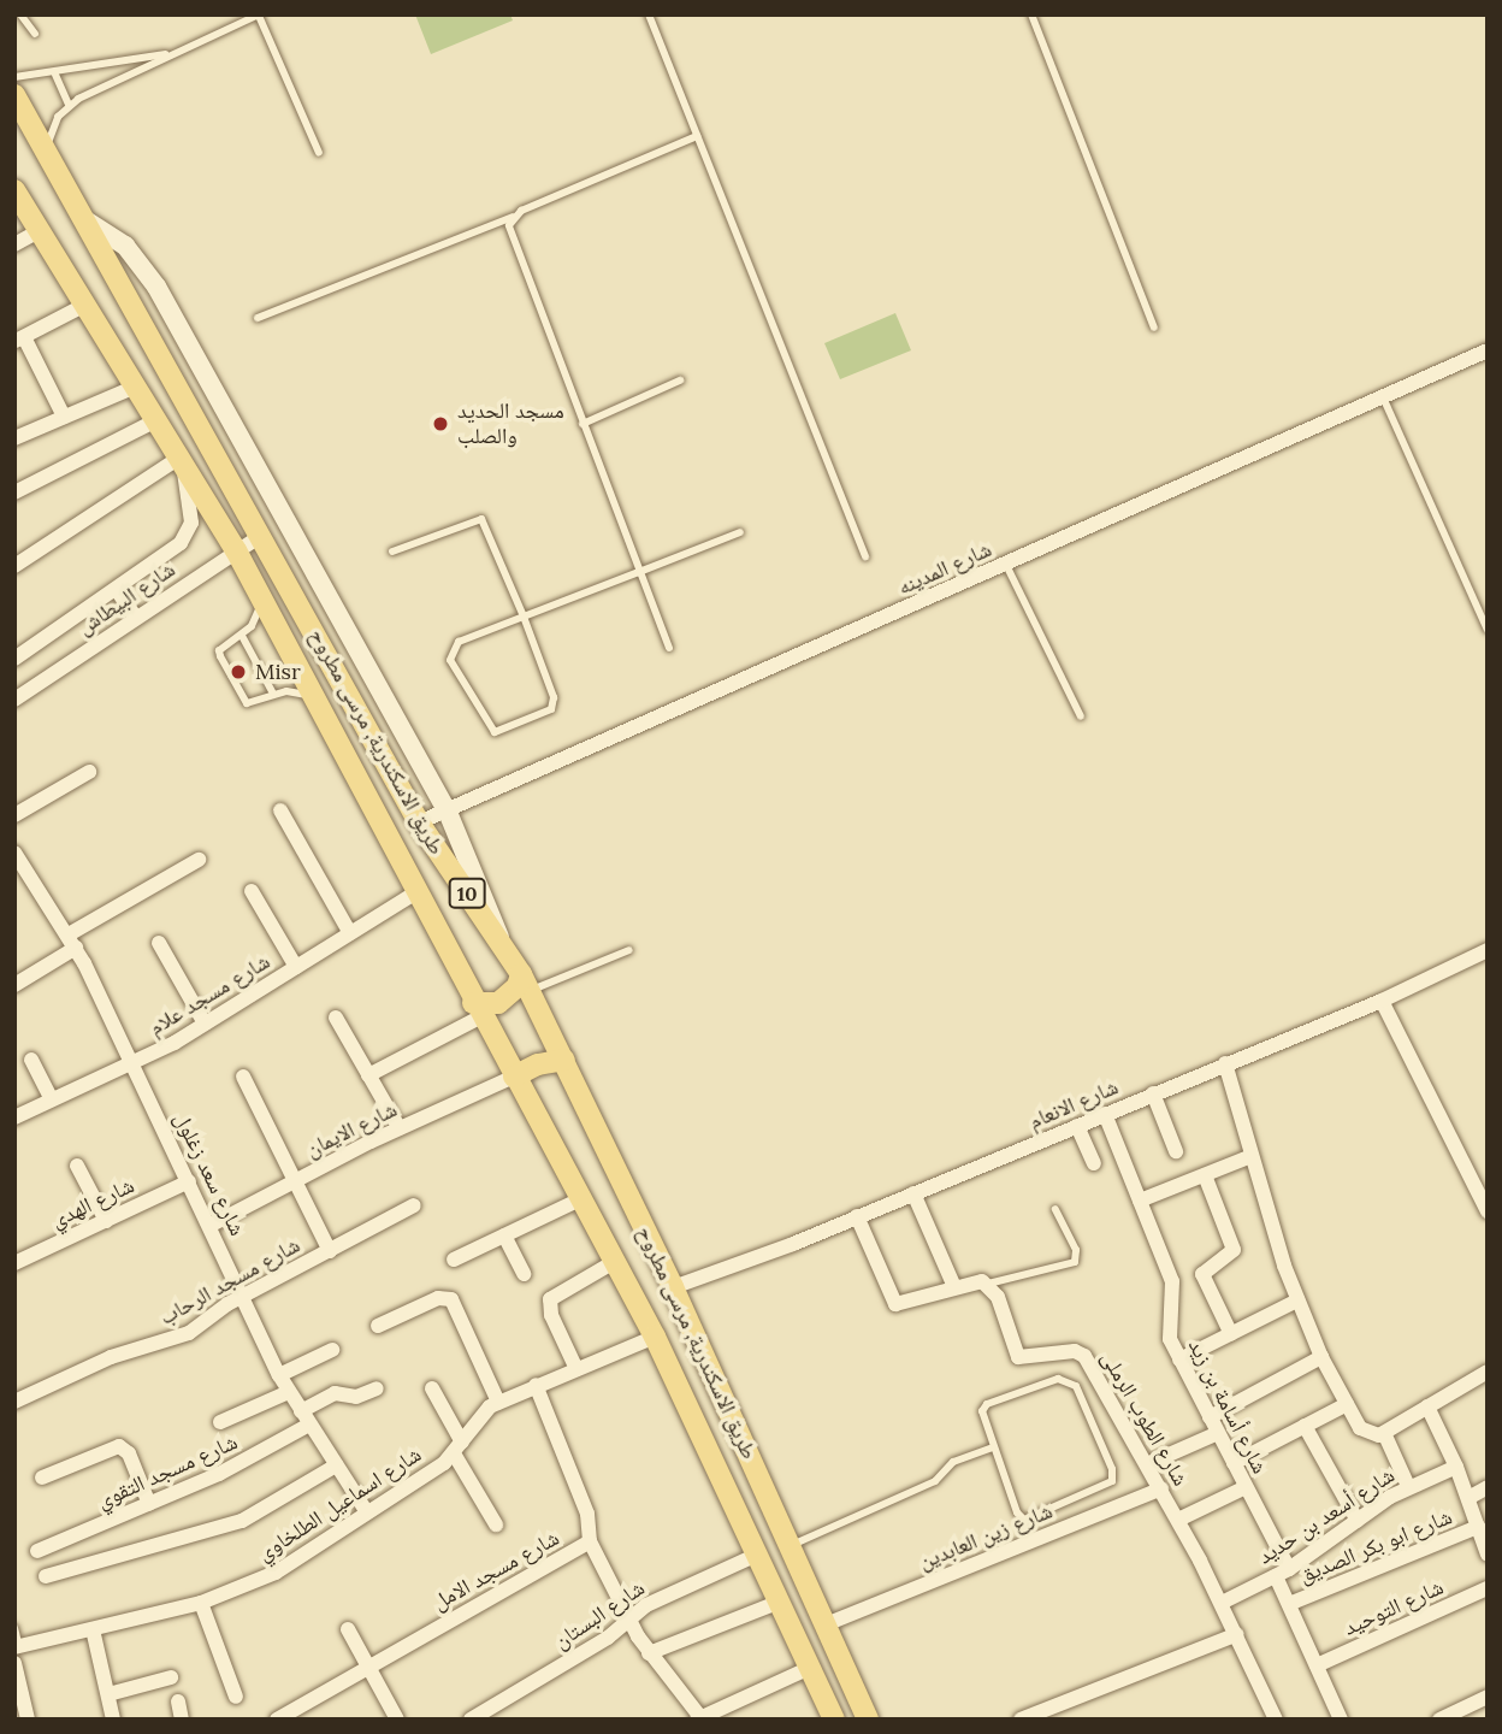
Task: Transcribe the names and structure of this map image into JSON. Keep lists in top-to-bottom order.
{
  "streets": {
    "main road": ["طريق الاسكندرية, مرسى مطروح", "10"],
    "street": [
      "شارع المدينه",
      "شارع البيطاش",
      "شارع مسجد علام",
      "شارع الانعام",
      "شارع الايمان",
      "شارع سعد زغلول",
      "شارع الهدي",
      "شارع مسجد الرحاب",
      "شارع أسامة بن زيد",
      "شارع الطوب الرملى",
      "شارع مسجد التقوي",
      "شارع اسماعيل الطلخاوي",
      "شارع أسعد بن حديد",
      "شارع زين العابدين",
      "شارع ابو بكر الصديق",
      "شارع مسجد الامل",
      "شارع التوحيد",
      "شارع البستان"
    ]
  },
  "crossings": [
    ["شارع المدينه", "طريق الاسكندرية, مرسى مطروح"],
    ["شارع البيطاش", "طريق الاسكندرية, مرسى مطروح"],
    ["طريق الاسكندرية, مرسى مطروح", "شارع مسجد علام"],
    ["طريق الاسكندرية, مرسى مطروح", "شارع الانعام"],
    ["طريق الاسكندرية, مرسى مطروح", "شارع الايمان"],
    ["طريق الاسكندرية, مرسى مطروح", "شارع اسماعيل الطلخاوي"],
    ["طريق الاسكندرية, مرسى مطروح", "شارع زين العابدين"],
    ["طريق الاسكندرية, مرسى مطروح", "شارع البستان"],
    ["شارع مسجد علام", "شارع سعد زغلول"],
    ["شارع الانعام", "شارع أسامة بن زيد"],
    ["شارع الايمان", "شارع سعد زغلول"],
    ["شارع سعد زغلول", "شارع الهدي"],
    ["شارع سعد زغلول", "شارع مسجد الرحاب"],
    ["شارع سعد زغلول", "شارع مسجد التقوي"],
    ["شارع سعد زغلول", "شارع اسماعيل الطلخاوي"],
    ["شارع أسامة بن زيد", "شارع أسعد بن حديد"],
    ["شارع أسامة بن زيد", "شارع ابو بكر الصديق"],
    ["شارع أسامة بن زيد", "شارع التوحيد"],
    ["شارع الطوب الرملى", "شارع أسعد بن حديد"],
    ["شارع الطوب الرملى", "شارع زين العابدين"],
    ["شارع اسماعيل الطلخاوي", "شارع مسجد الامل"]
  ],
  "places": ["مسجد الحديد والصلب", "Misr"]
}
